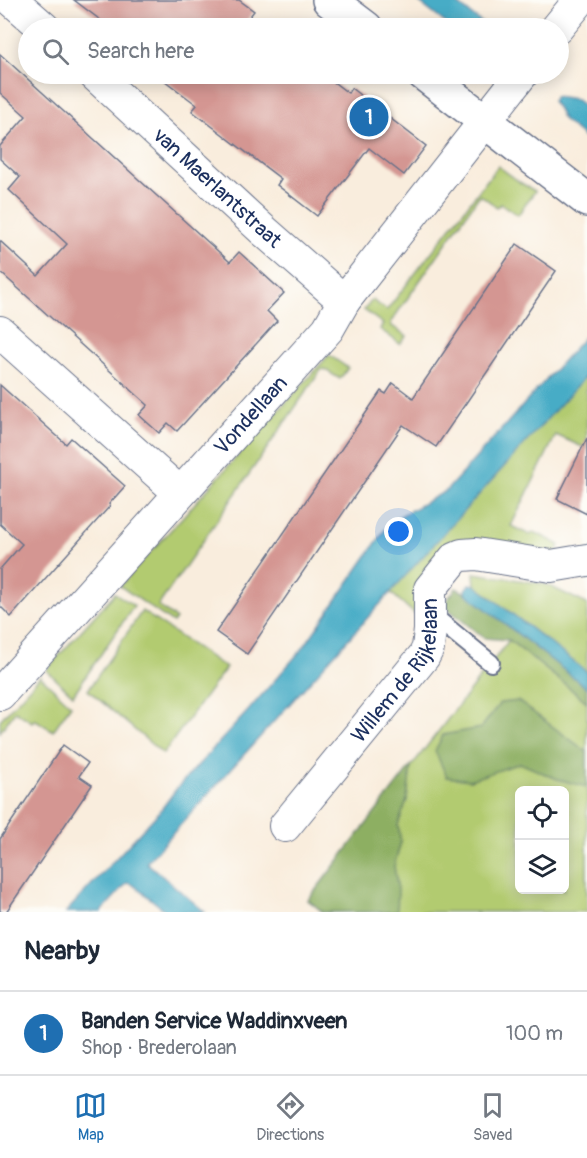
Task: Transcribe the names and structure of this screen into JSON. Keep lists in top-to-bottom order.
{
  "streets": {
    "street": ["van Maerlantstraat", "Vondellaan", "Willem de Rijkelaan"]
  },
  "crossings": [
    ["van Maerlantstraat", "Vondellaan"]
  ],
  "page": {
    "search": "Search here",
    "pins": "1",
    "heading": "Nearby",
    "list": [
      {
        "mark": "1",
        "name": "Banden Service Waddinxveen",
        "note": "Shop · Brederolaan",
        "value": "100 m"
      }
    ],
    "nav": ["Map", "Directions", "Saved"]
  }
}
